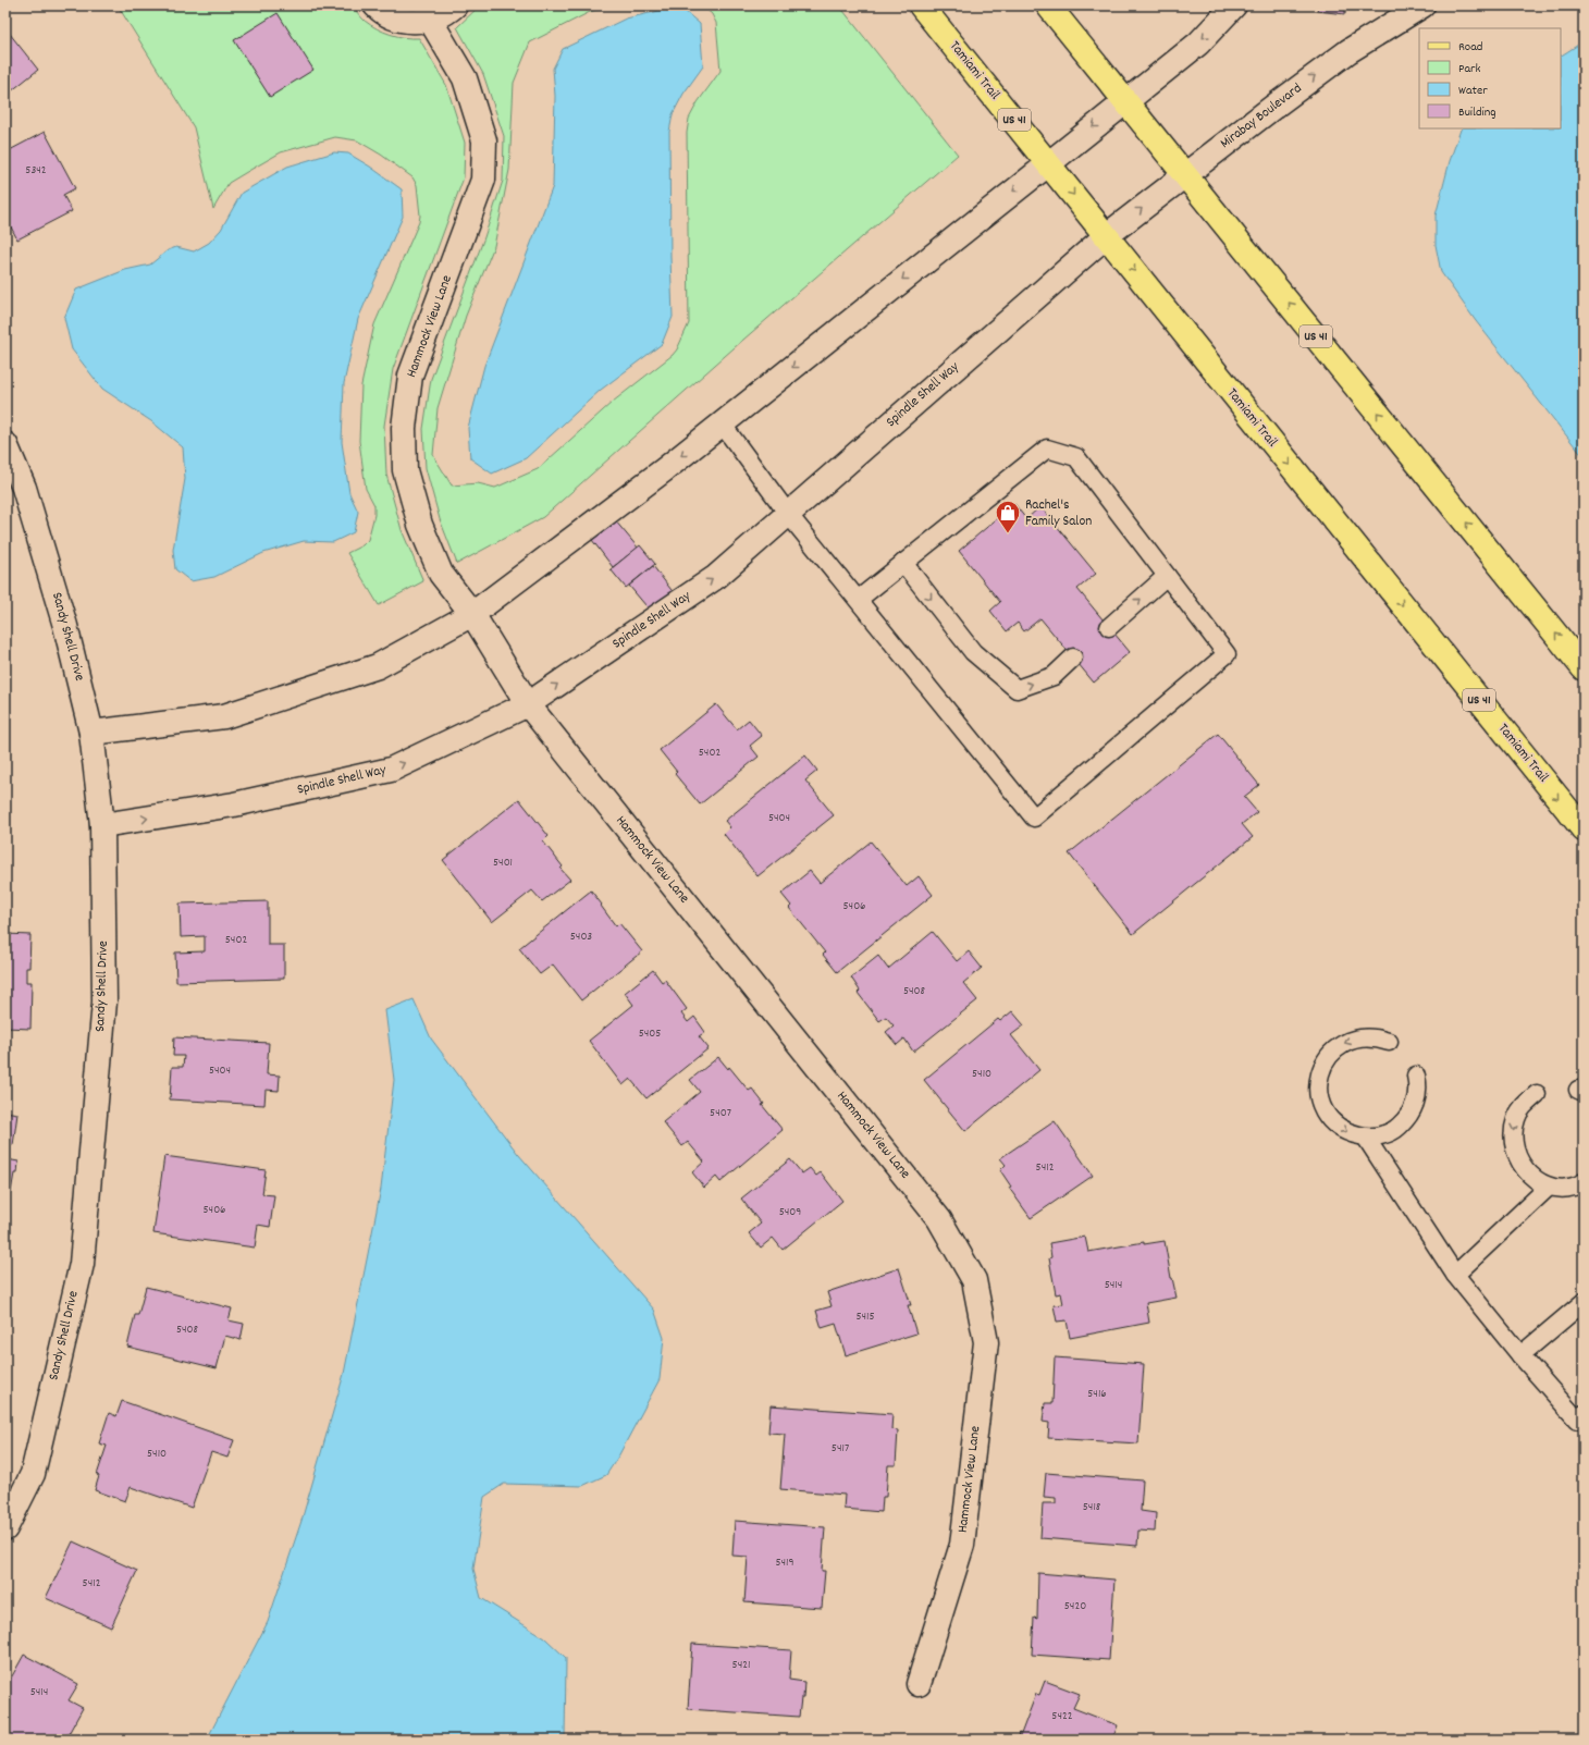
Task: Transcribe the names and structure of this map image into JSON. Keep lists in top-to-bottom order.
{
  "streets": {
    "main road": ["Tamiami Trail", "US 41"],
    "street": [
      "Mirabay Boulevard",
      "Hammock View Lane",
      "Spindle Shell Way",
      "Sandy Shell Drive"
    ]
  },
  "crossings": [
    ["Tamiami Trail", "Mirabay Boulevard"],
    ["Tamiami Trail", "Spindle Shell Way"],
    ["Mirabay Boulevard", "US 41"],
    ["Mirabay Boulevard", "Spindle Shell Way"],
    ["Hammock View Lane", "Spindle Shell Way"],
    ["Spindle Shell Way", "Sandy Shell Drive"]
  ],
  "places": {
    "shop": ["Rachel's Family Salon"]
  },
  "house_numbers": [
    "5342",
    "5402",
    "5404",
    "5401",
    "5406",
    "5403",
    "5402",
    "5408",
    "5405",
    "5404",
    "5410",
    "5407",
    "5412",
    "5406",
    "5409",
    "5414",
    "5415",
    "5408",
    "5416",
    "5417",
    "5410",
    "5418",
    "5419",
    "5412",
    "5420",
    "5421",
    "5414",
    "5422"
  ],
  "legend": [
    "Road",
    "Park",
    "Water",
    "Building"
  ]
}
